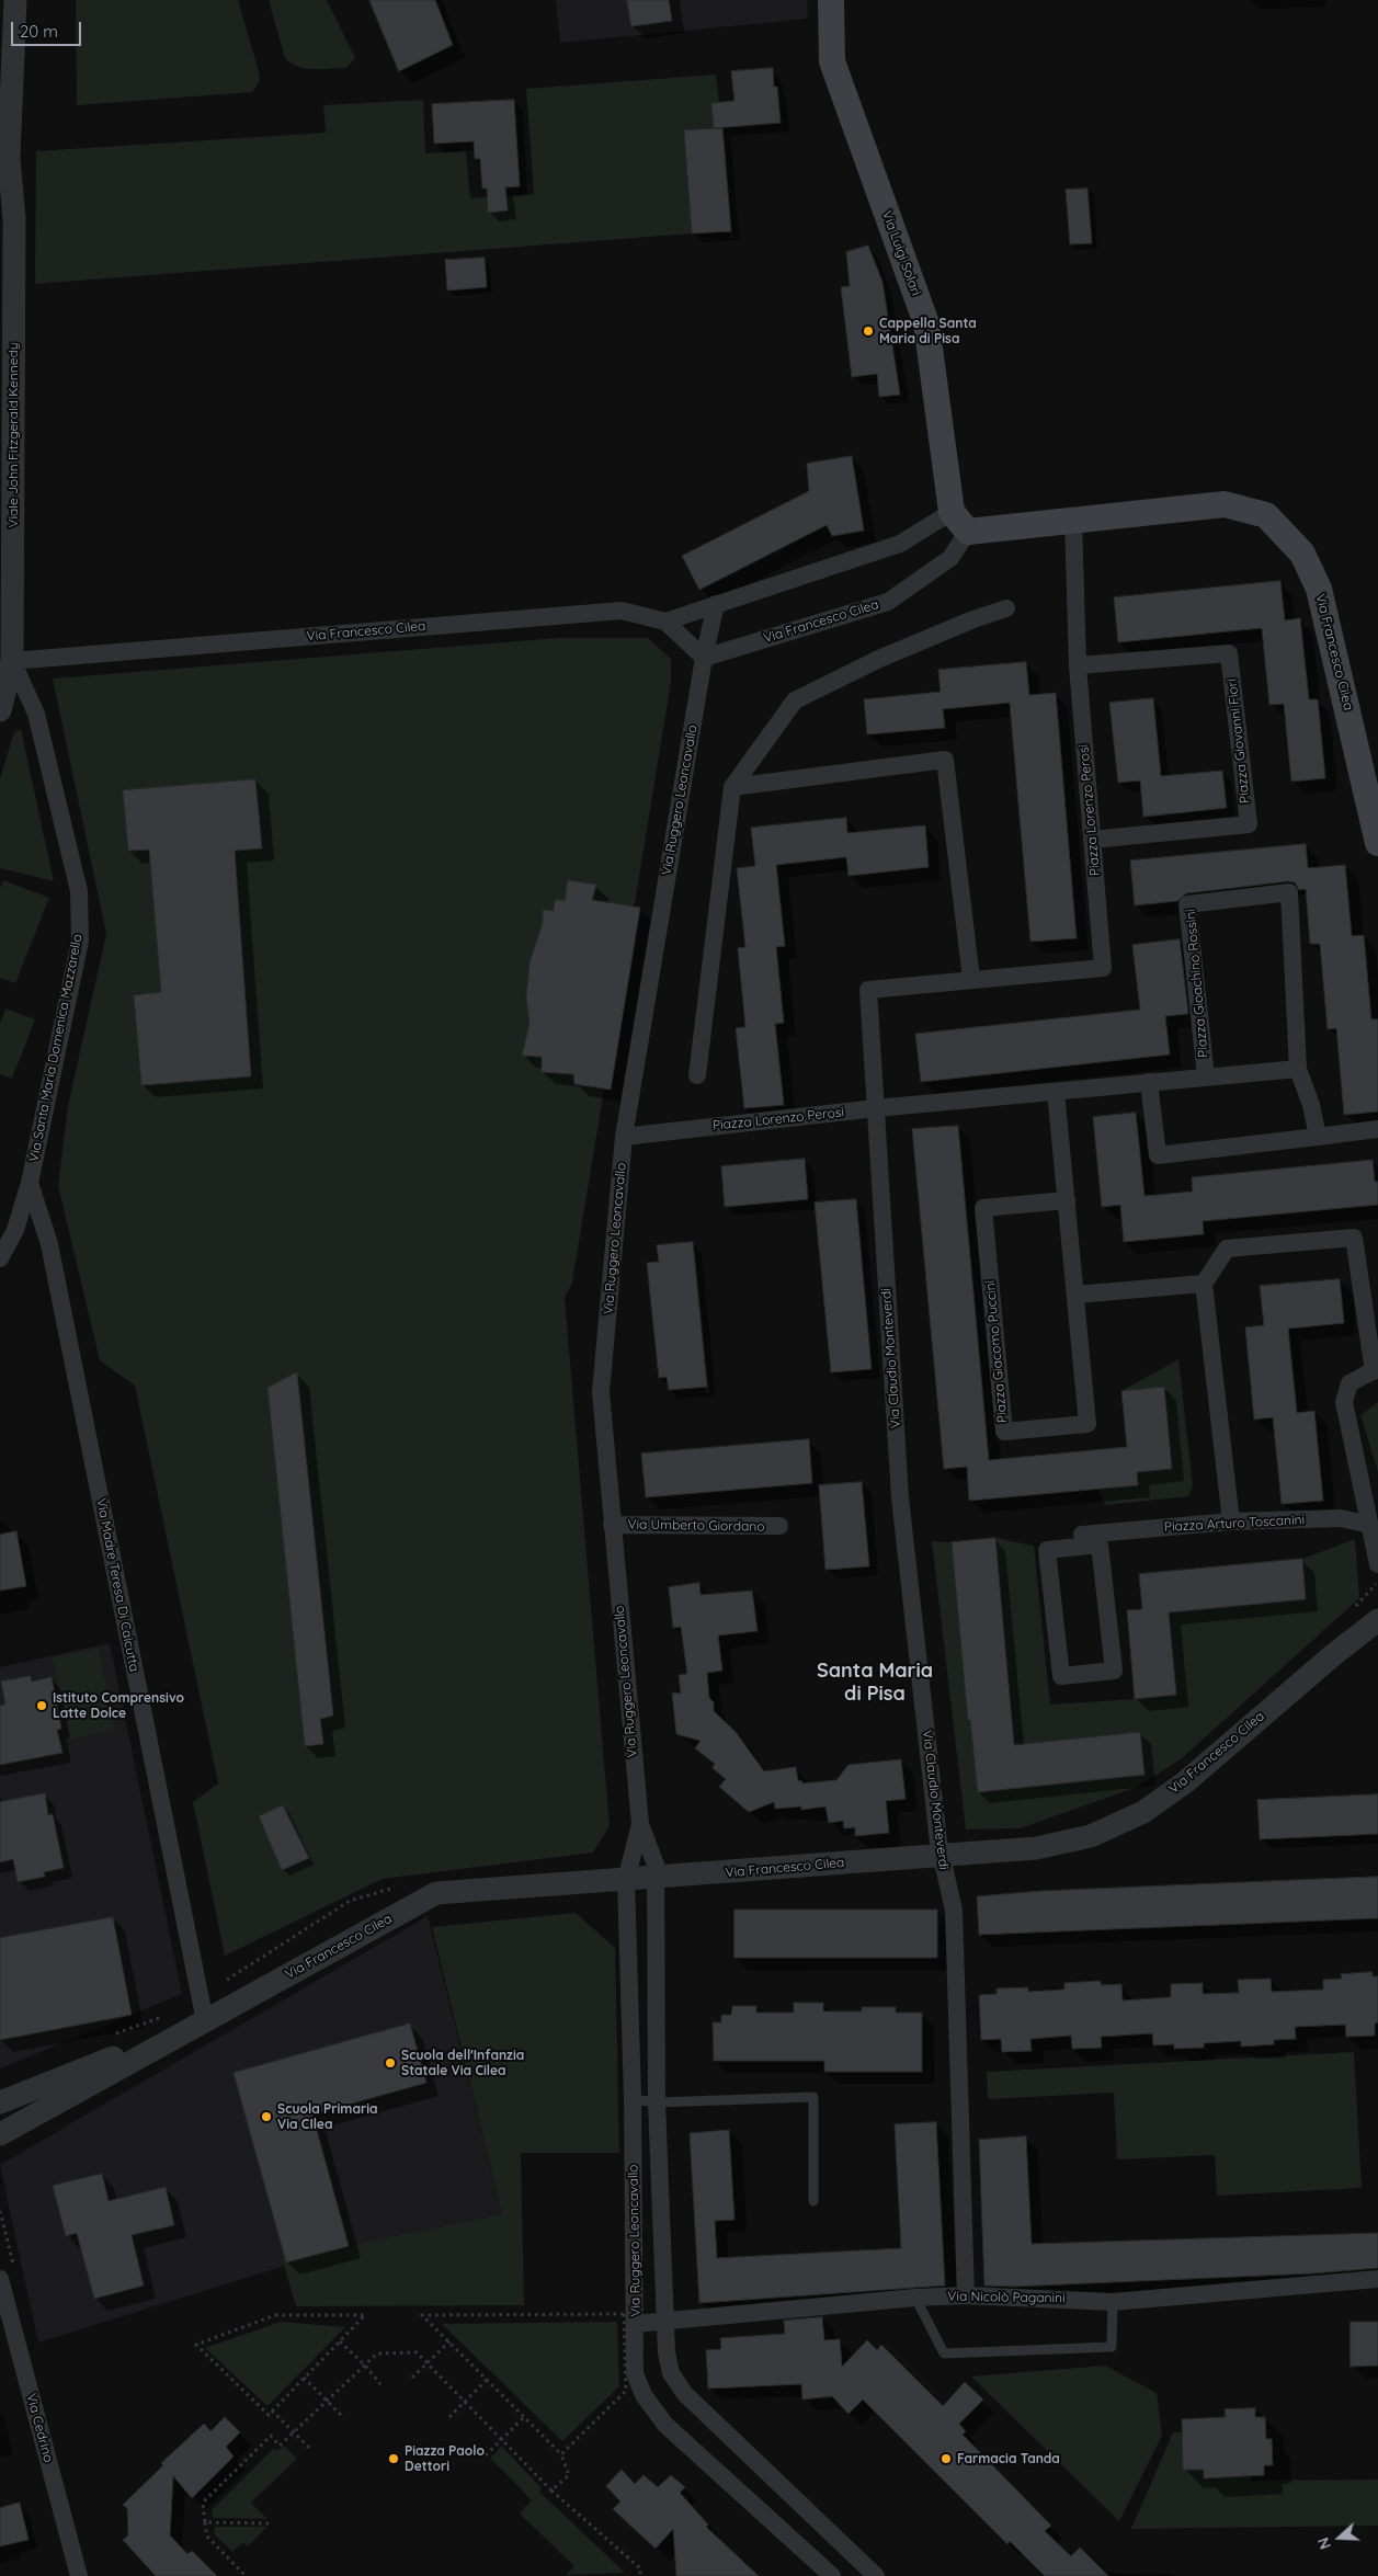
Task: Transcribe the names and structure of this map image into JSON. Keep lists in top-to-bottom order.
{
  "streets": {
    "main road": ["Via Luigi Solari", "Via Francesco Cilea"],
    "street": [
      "Viale John Fitzgerald Kennedy",
      "Piazza Giovanni Fiori",
      "Via Ruggero Leoncavallo",
      "Piazza Lorenzo Perosi",
      "Piazza Gioachino Rossini",
      "Via Santa Maria Domenica Mazzarello",
      "Piazza Giacomo Puccini",
      "Via Claudio Monteverdi",
      "Piazza Arturo Toscanini",
      "Via Umberto Giordano",
      "Via Madre Teresa Di Calcutta",
      "Via Nicolò Paganini",
      "Via Cedrino"
    ]
  },
  "crossings": [
    ["Via Luigi Solari", "Via Francesco Cilea"],
    ["Viale John Fitzgerald Kennedy", "Via Francesco Cilea"],
    ["Viale John Fitzgerald Kennedy", "Via Santa Maria Domenica Mazzarello"],
    ["Via Francesco Cilea", "Via Ruggero Leoncavallo"],
    ["Via Francesco Cilea", "Piazza Lorenzo Perosi"],
    ["Via Francesco Cilea", "Via Santa Maria Domenica Mazzarello"],
    ["Via Francesco Cilea", "Via Claudio Monteverdi"],
    ["Via Francesco Cilea", "Via Madre Teresa Di Calcutta"],
    ["Piazza Giovanni Fiori", "Piazza Lorenzo Perosi"],
    ["Via Ruggero Leoncavallo", "Piazza Lorenzo Perosi"],
    ["Via Ruggero Leoncavallo", "Via Umberto Giordano"],
    ["Via Ruggero Leoncavallo", "Via Nicolò Paganini"],
    ["Piazza Lorenzo Perosi", "Piazza Gioachino Rossini"],
    ["Piazza Lorenzo Perosi", "Via Claudio Monteverdi"],
    ["Piazza Gioachino Rossini", "Piazza Giacomo Puccini"],
    ["Piazza Gioachino Rossini", "Via Claudio Monteverdi"],
    ["Via Santa Maria Domenica Mazzarello", "Via Madre Teresa Di Calcutta"],
    ["Via Claudio Monteverdi", "Via Nicolò Paganini"]
  ],
  "districts": ["Santa Maria di Pisa"],
  "places": [
    "Cappella Santa Maria di Pisa",
    "Istituto Comprensivo Latte Dolce",
    "Scuola dell'Infanzia Statale Via Cilea",
    "Scuola Primaria Via CIlea",
    "Piazza Paolo Dettori",
    "Farmacia Tanda"
  ],
  "scale_bar": "20 m",
  "north": "left"
}
